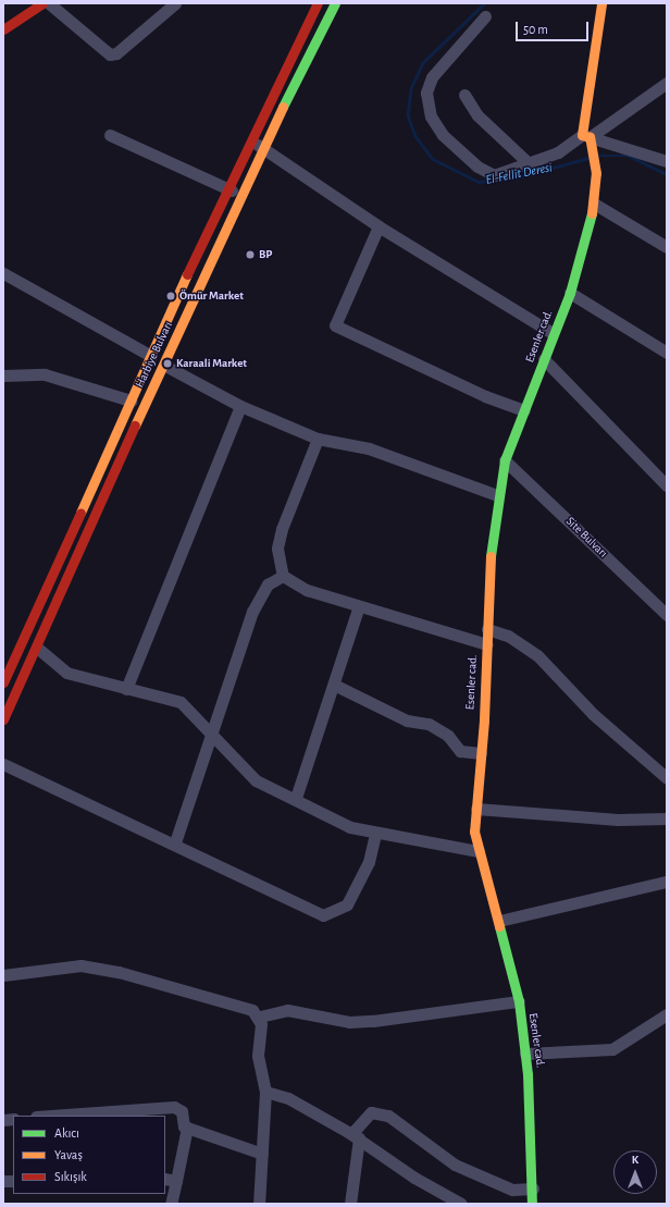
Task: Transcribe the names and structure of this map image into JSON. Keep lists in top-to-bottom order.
{
  "streets": {
    "main road": ["Esenler cad.", "Harbiye Bulvarı"],
    "street": ["Site Bulvarı"]
  },
  "crossings": [
    ["Esenler cad.", "Site Bulvarı"]
  ],
  "water": ["El-Fellit Deresi"],
  "places": ["BP", "Ömür Market", "Karaali Market"],
  "legend": ["Akıcı", "Yavaş", "Sıkışık"],
  "scale_bar": "50 m",
  "north": "top"
}
